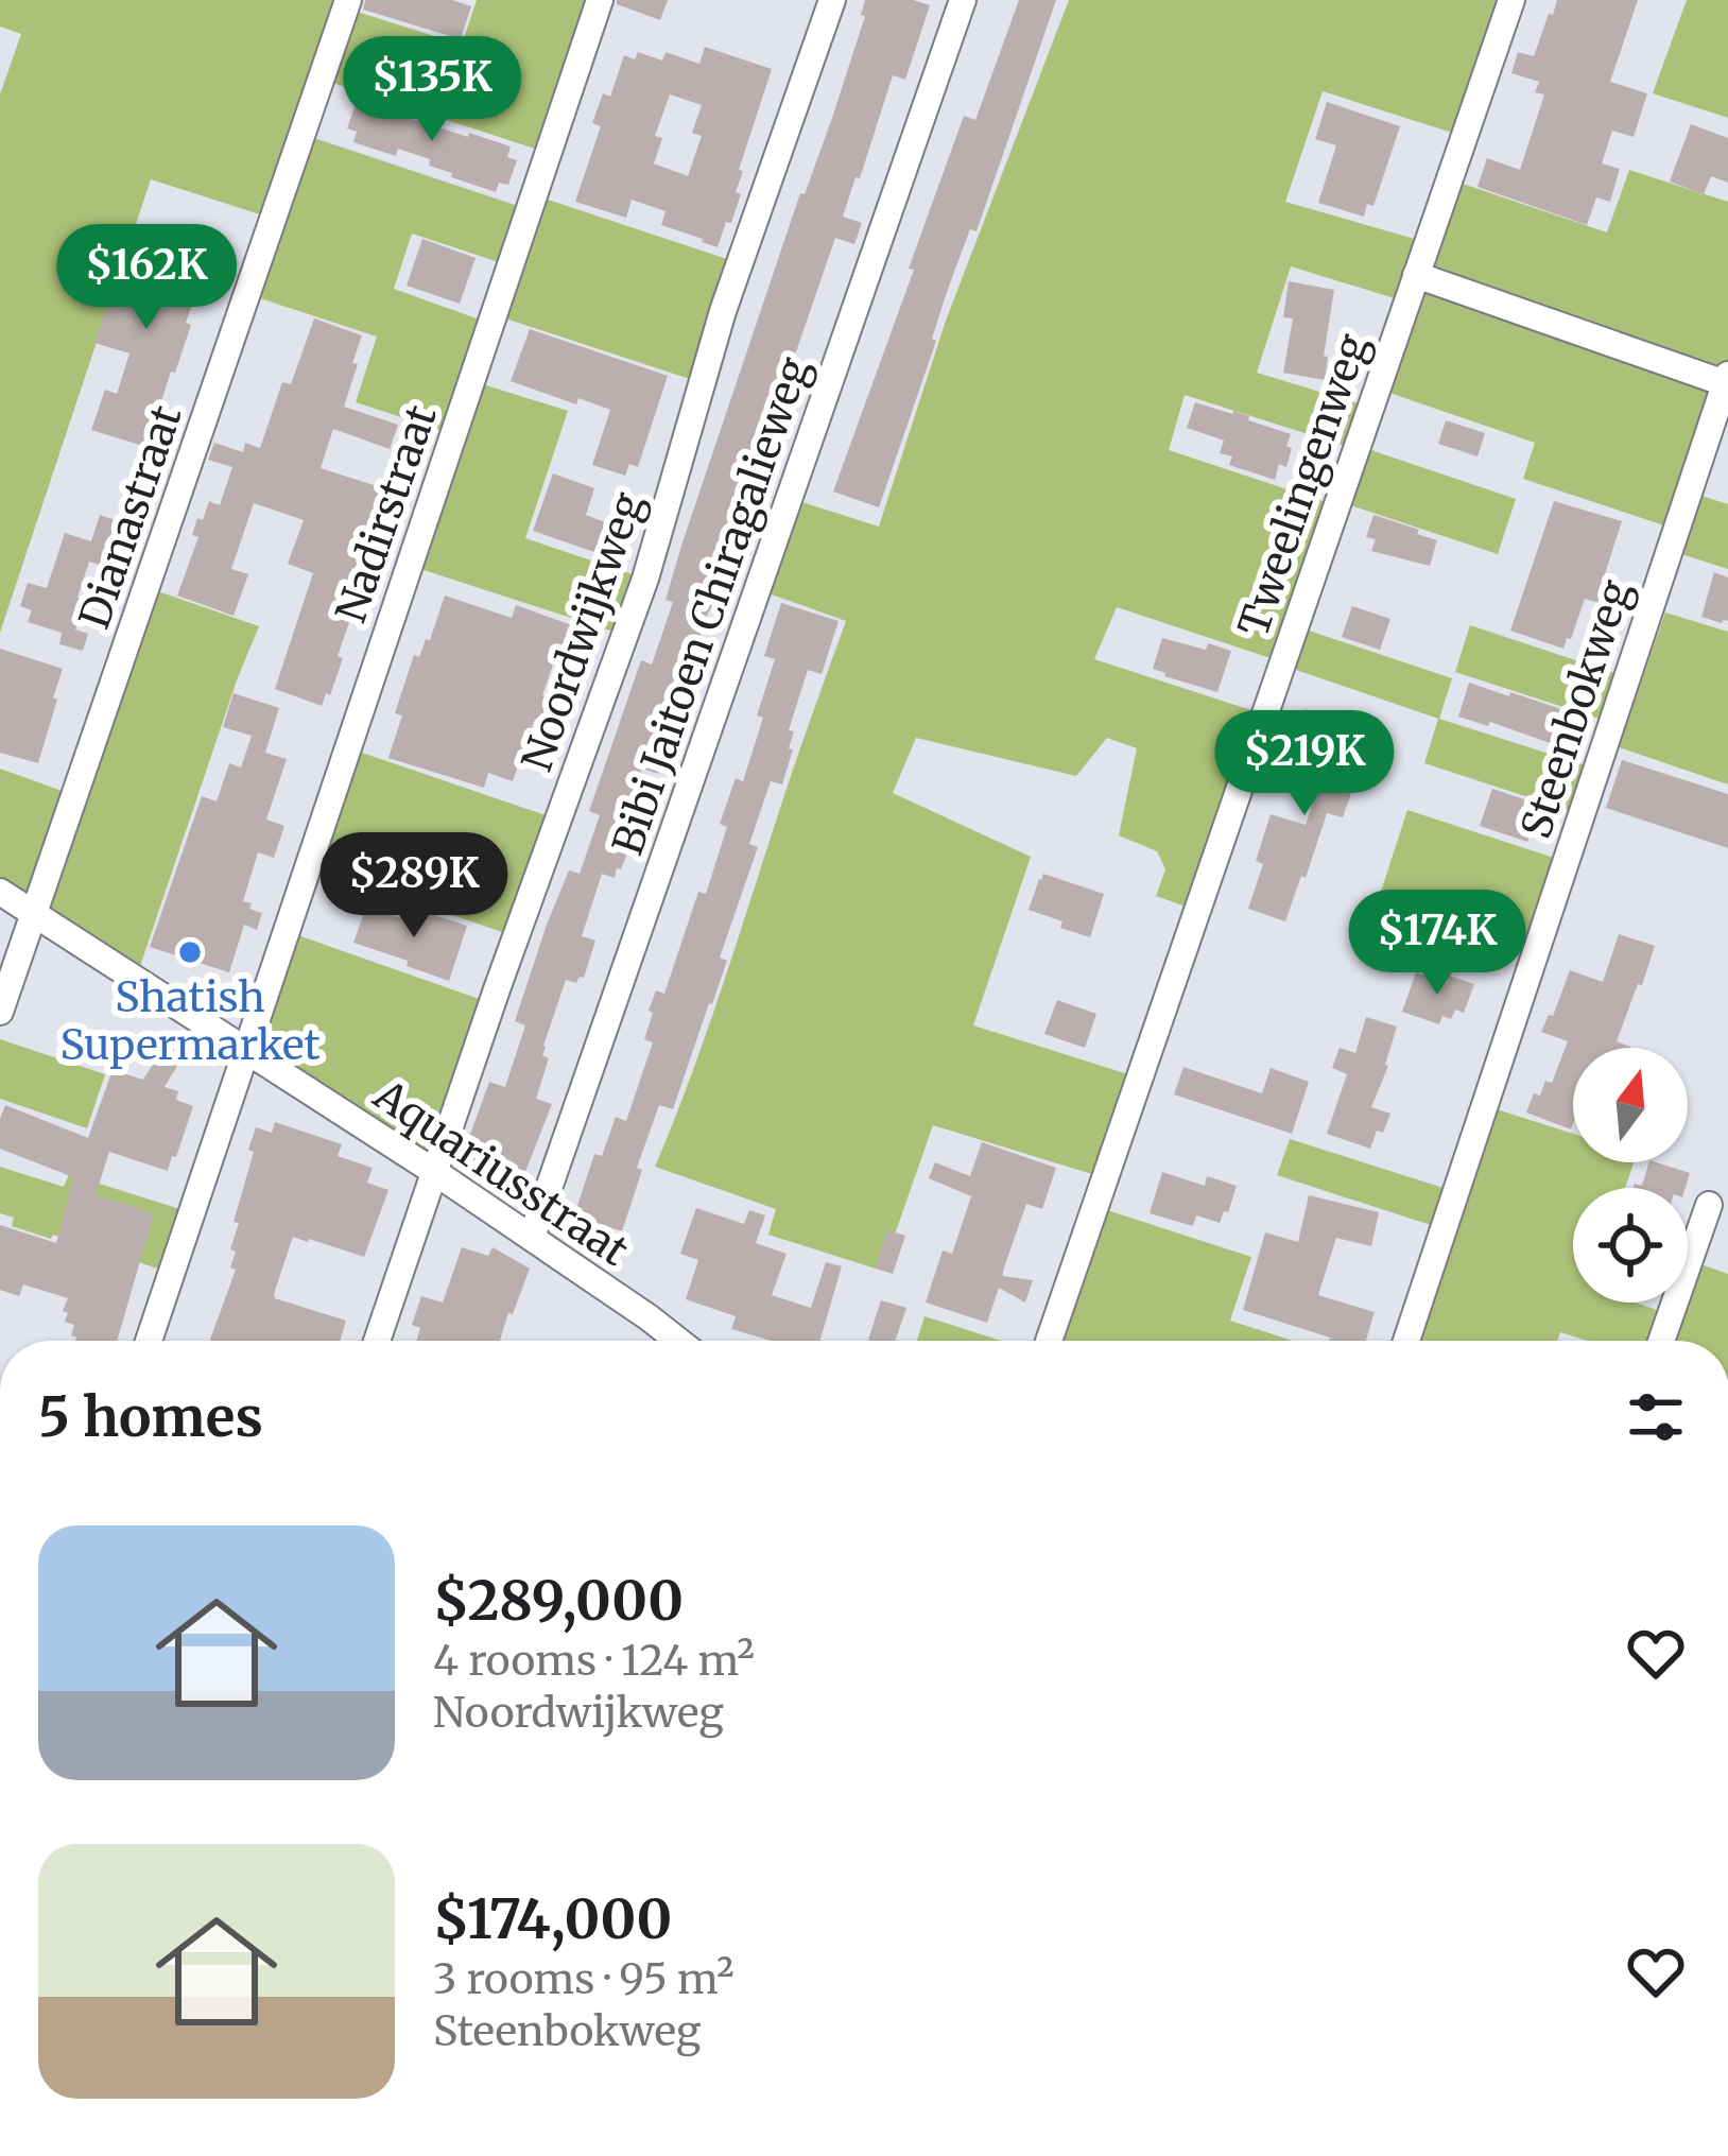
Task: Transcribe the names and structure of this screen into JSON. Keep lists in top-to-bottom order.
{
  "streets": {
    "street": [
      "Tweelingenweg",
      "Nadirstraat",
      "Dianastraat",
      "Bibi Jaitoen Chiragalieweg",
      "Noordwijkweg",
      "Steenbokweg",
      "Aquariusstraat"
    ]
  },
  "crossings": [
    ["Nadirstraat", "Aquariusstraat"],
    ["Dianastraat", "Aquariusstraat"],
    ["Bibi Jaitoen Chiragalieweg", "Aquariusstraat"],
    ["Noordwijkweg", "Aquariusstraat"]
  ],
  "places": ["Shatish Supermarket"],
  "north": "top",
  "page": {
    "price": [
      "$135K",
      "$162K",
      "$219K",
      "$289K",
      "$174K"
    ],
    "heading": "5 homes",
    "list": [
      {
        "name": "$289,000",
        "note": "4 rooms · 124 m² · Noordwijkweg"
      },
      {
        "name": "$174,000",
        "note": "3 rooms · 95 m² · Steenbokweg"
      }
    ]
  }
}
